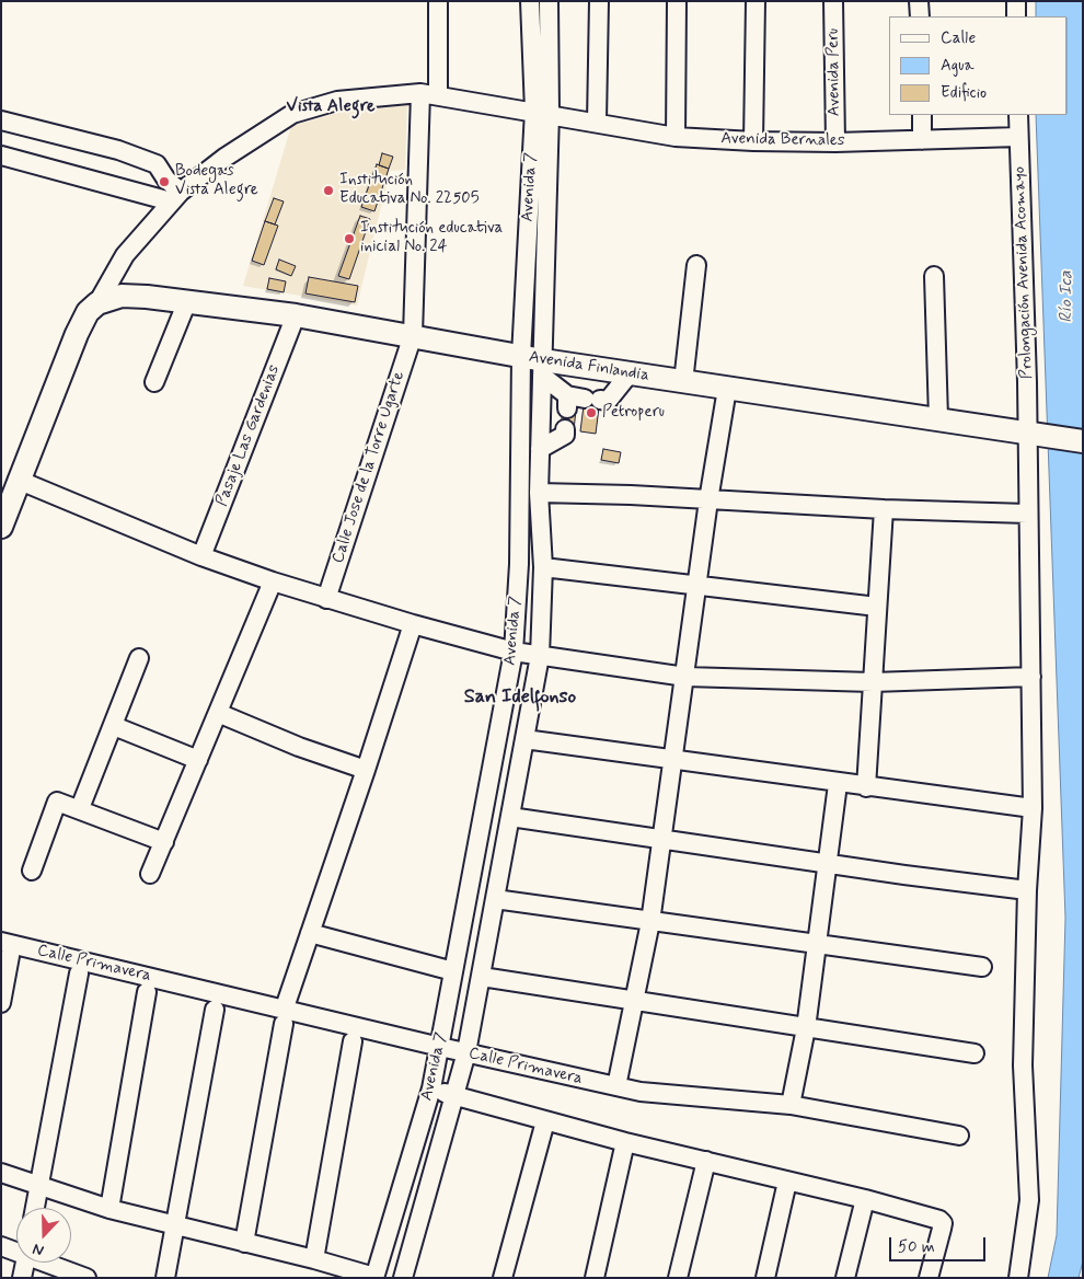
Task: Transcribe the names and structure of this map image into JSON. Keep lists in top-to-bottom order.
{
  "streets": {
    "main road": ["Avenida Finlandia"],
    "street": [
      "Avenida Peru",
      "Avenida Bernales",
      "Avenida 7",
      "Prolongación Avenida Acomayo",
      "Pasaje Las Gardenias",
      "Calle Jose de la Torre Ugarte",
      "Calle Primavera"
    ]
  },
  "crossings": [
    ["Avenida Peru", "Avenida Bernales"],
    ["Avenida Bernales", "Avenida 7"],
    ["Avenida Bernales", "Prolongación Avenida Acomayo"],
    ["Avenida Bernales", "Avenida Finlandia"],
    ["Avenida Bernales", "Calle Jose de la Torre Ugarte"],
    ["Avenida 7", "Avenida Finlandia"],
    ["Avenida 7", "Calle Primavera"],
    ["Prolongación Avenida Acomayo", "Avenida Finlandia"],
    ["Avenida Finlandia", "Pasaje Las Gardenias"],
    ["Avenida Finlandia", "Calle Jose de la Torre Ugarte"]
  ],
  "districts": ["Vista Alegre", "San Idelfonso"],
  "water": ["Río Ica"],
  "places": [
    "Bodegas Vista Alegre",
    "Institución Educativa No. 22505",
    "Institución educativa inicial No. 24",
    "Petroperu"
  ],
  "legend": ["Calle", "Agua", "Edificio"],
  "scale_bar": "50 m",
  "north": "bottom"
}
